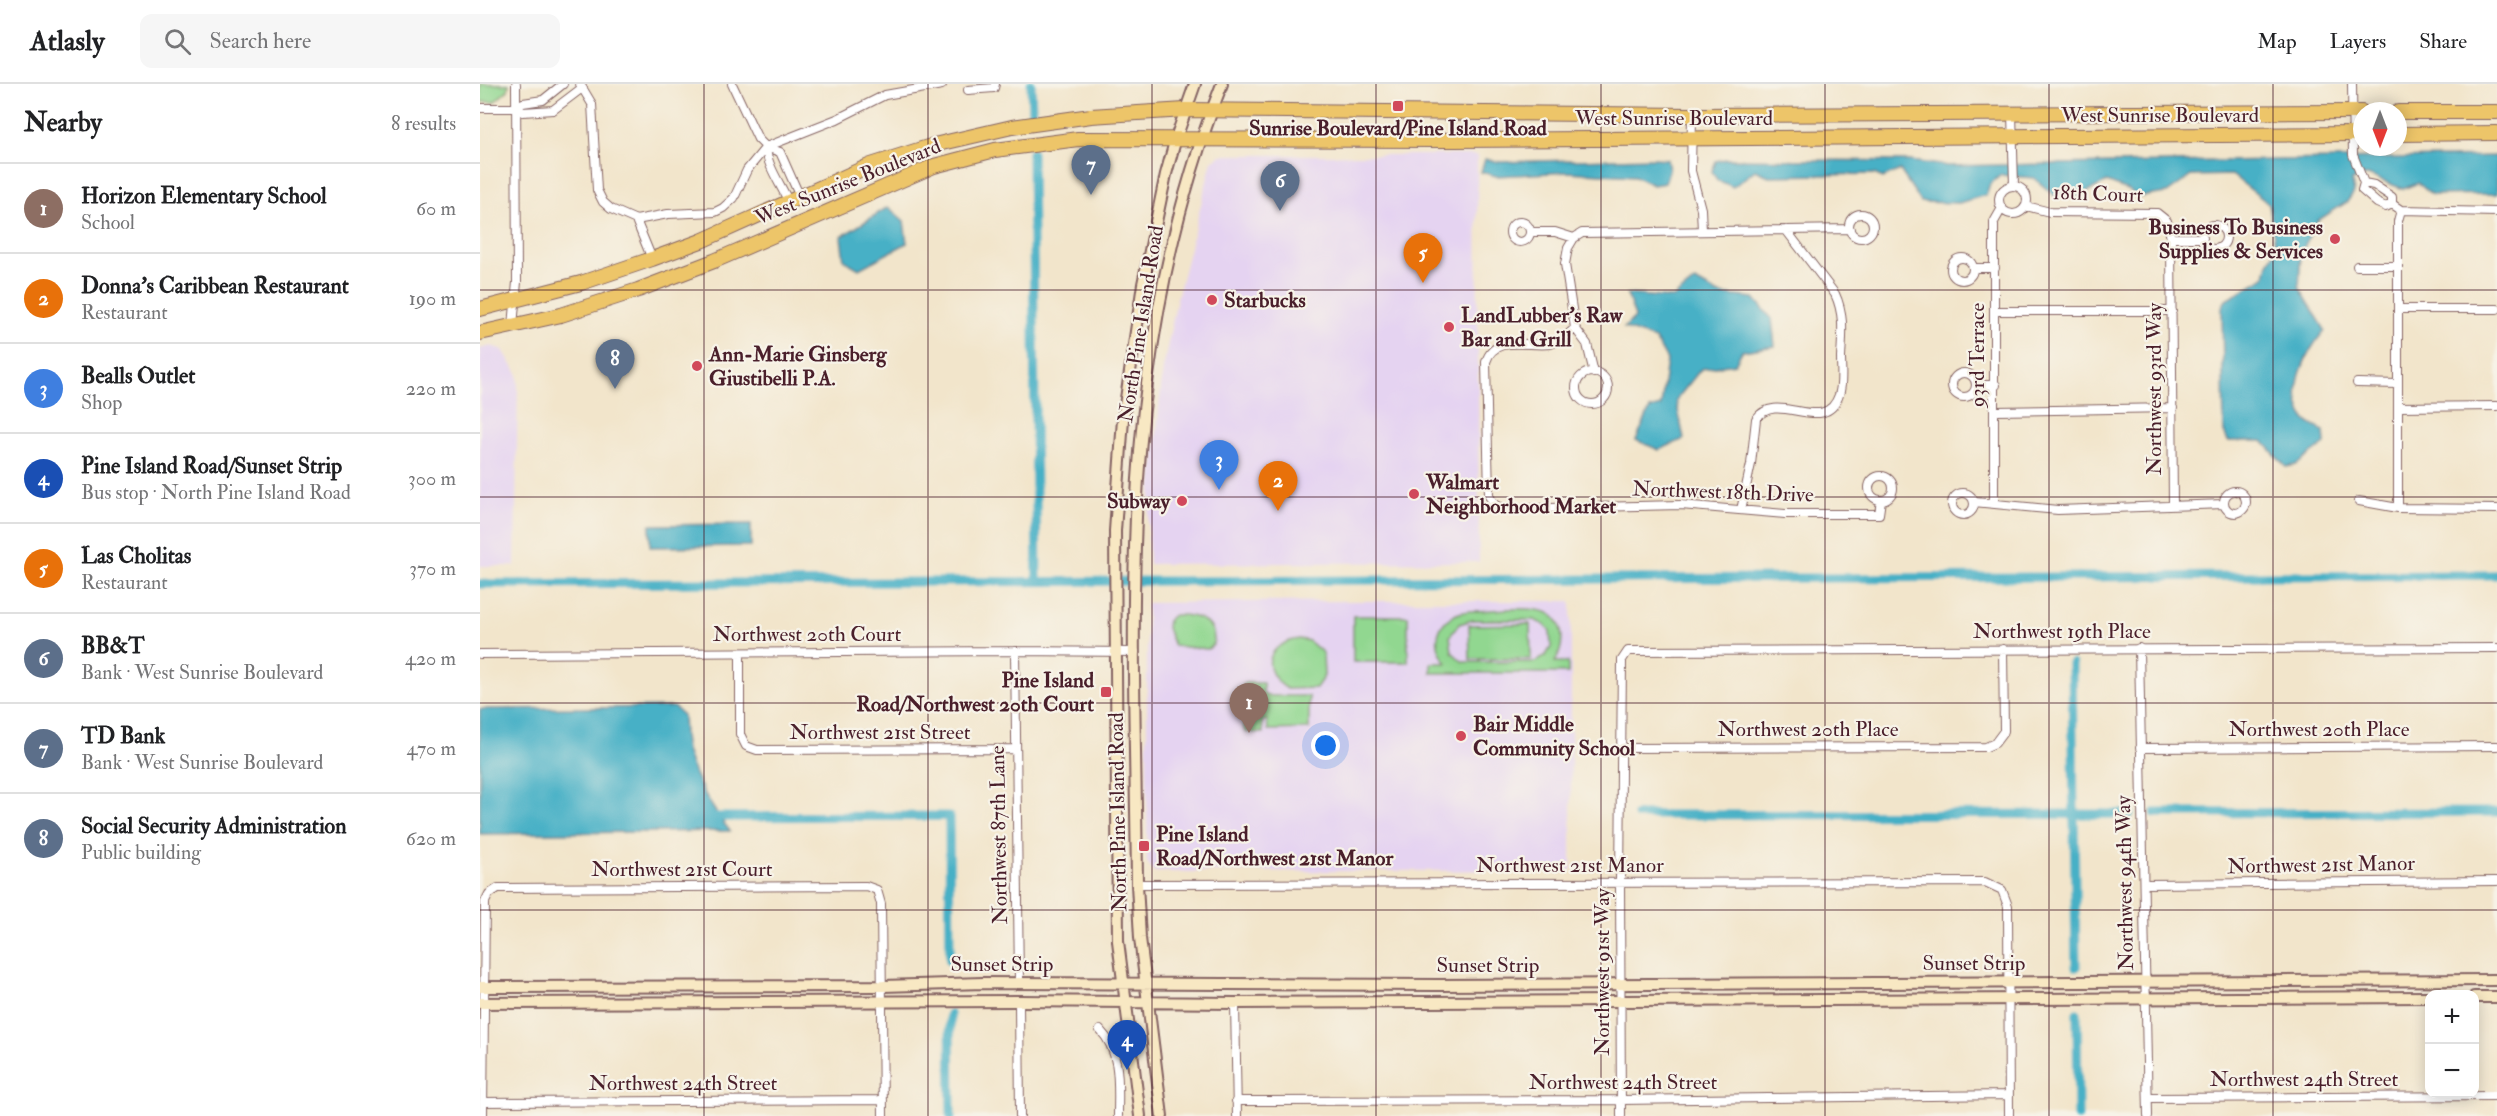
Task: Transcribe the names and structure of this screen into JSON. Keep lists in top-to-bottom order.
{
  "streets": {
    "highway": ["West Sunrise Boulevard"],
    "street": [
      "18th Court",
      "North Pine Island Road",
      "93rd Terrace",
      "Northwest 93rd Way",
      "Northwest 18th Drive",
      "Northwest 19th Place",
      "Northwest 20th Court",
      "Northwest 20th Place",
      "Northwest 21st Street",
      "Northwest 87th Lane",
      "Northwest 21st Manor",
      "Northwest 21st Court",
      "Northwest 94th Way",
      "Sunset Strip",
      "Northwest 91st Way",
      "Northwest 24th Street"
    ]
  },
  "crossings": [
    ["West Sunrise Boulevard", "North Pine Island Road"],
    ["18th Court", "93rd Terrace"],
    ["18th Court", "Northwest 93rd Way"],
    ["North Pine Island Road", "Northwest 20th Court"],
    ["North Pine Island Road", "Northwest 21st Manor"],
    ["North Pine Island Road", "Sunset Strip"],
    ["Northwest 19th Place", "Northwest 20th Place"],
    ["Northwest 19th Place", "Northwest 94th Way"],
    ["Northwest 19th Place", "Northwest 91st Way"],
    ["Northwest 20th Court", "Northwest 21st Street"],
    ["Northwest 20th Court", "Northwest 87th Lane"],
    ["Northwest 20th Place", "Northwest 94th Way"],
    ["Northwest 20th Place", "Northwest 91st Way"],
    ["Northwest 21st Street", "Northwest 87th Lane"],
    ["Northwest 87th Lane", "Sunset Strip"],
    ["Northwest 21st Manor", "Northwest 94th Way"],
    ["Northwest 21st Manor", "Sunset Strip"],
    ["Northwest 21st Manor", "Northwest 91st Way"],
    ["Northwest 21st Court", "Sunset Strip"],
    ["Northwest 94th Way", "Sunset Strip"],
    ["Northwest 94th Way", "Northwest 24th Street"],
    ["Sunset Strip", "Northwest 91st Way"],
    ["Northwest 91st Way", "Northwest 24th Street"]
  ],
  "places": {
    "transit": ["Sunrise Boulevard/Pine Island Road", "Pine Island Road/Northwest 20th Court", "Pine Island Road/Northwest 21st Manor"],
    "other": [
      "Business To Business Supplies & Services",
      "Starbucks",
      "LandLubber's Raw Bar and Grill",
      "Ann-Marie Ginsberg Giustibelli P.A.",
      "Walmart Neighborhood Market",
      "Subway",
      "Bair Middle Community School"
    ]
  },
  "north": "bottom",
  "page": {
    "header": "Atlasly",
    "search": "Search here",
    "nav": ["Map", "Layers", "Share"],
    "heading": ["Nearby", "8 results"],
    "pins": [
      "7",
      "6",
      "5",
      "8",
      "3",
      "2",
      "1",
      "4"
    ],
    "list": [
      {
        "mark": "1",
        "name": "Horizon Elementary School",
        "note": "School",
        "value": "60 m"
      },
      {
        "mark": "2",
        "name": "Donna's Caribbean Restaurant",
        "note": "Restaurant",
        "value": "190 m"
      },
      {
        "mark": "3",
        "name": "Bealls Outlet",
        "note": "Shop",
        "value": "220 m"
      },
      {
        "mark": "4",
        "name": "Pine Island Road/Sunset Strip",
        "note": "Bus stop · North Pine Island Road",
        "value": "300 m"
      },
      {
        "mark": "5",
        "name": "Las Cholitas",
        "note": "Restaurant",
        "value": "370 m"
      },
      {
        "mark": "6",
        "name": "BB&T",
        "note": "Bank · West Sunrise Boulevard",
        "value": "420 m"
      },
      {
        "mark": "7",
        "name": "TD Bank",
        "note": "Bank · West Sunrise Boulevard",
        "value": "470 m"
      },
      {
        "mark": "8",
        "name": "Social Security Administration",
        "note": "Public building",
        "value": "620 m"
      }
    ],
    "map_buttons": ["+", "−"]
  }
}
